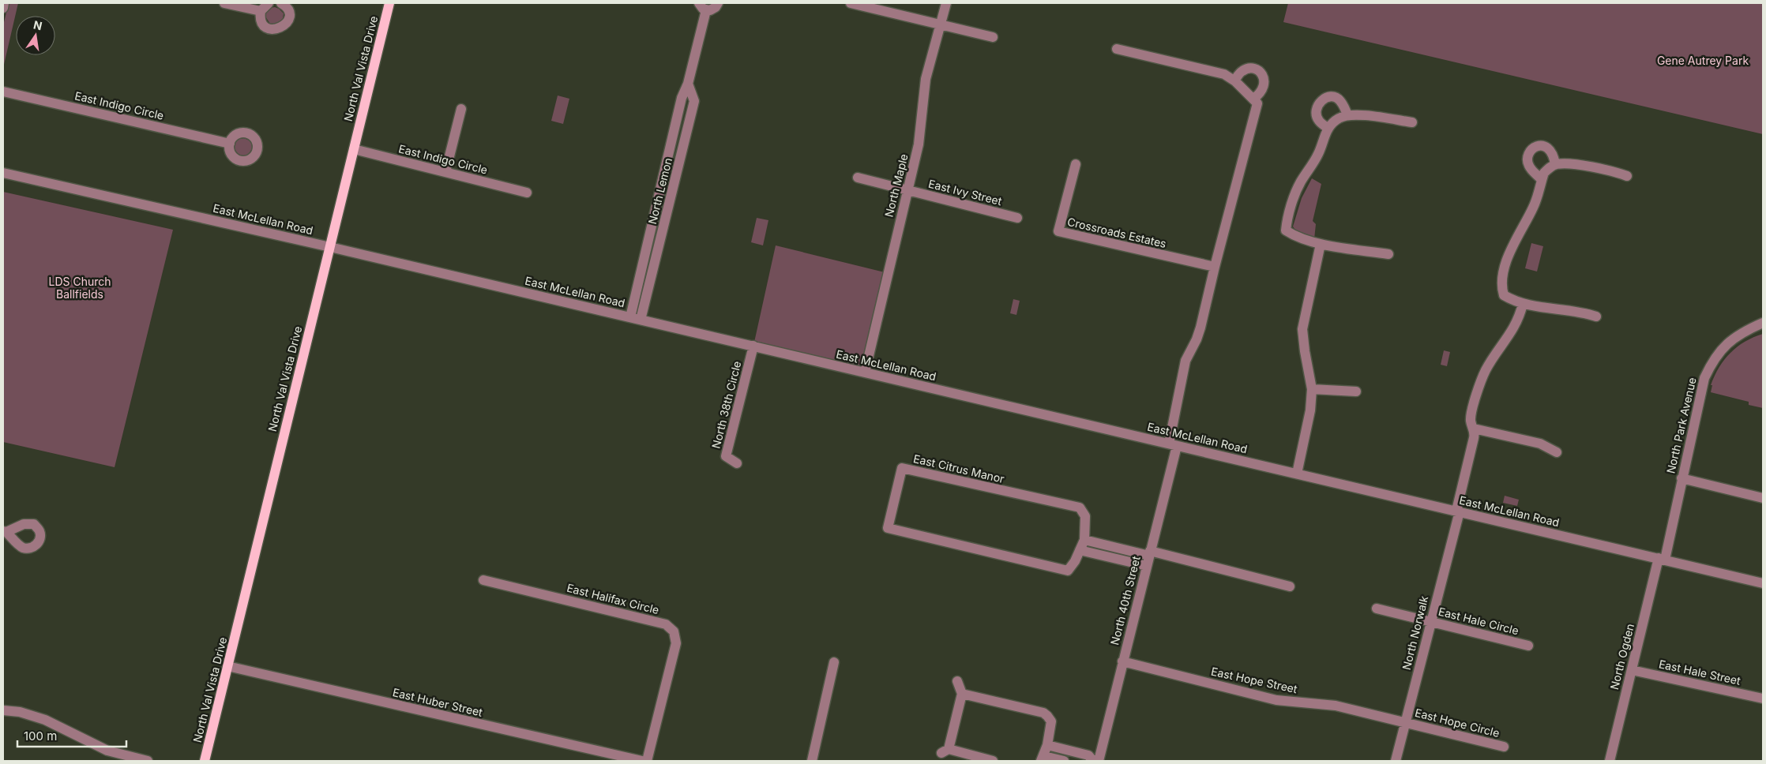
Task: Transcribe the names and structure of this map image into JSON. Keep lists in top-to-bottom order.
{
  "streets": {
    "main road": ["North Val Vista Drive"],
    "street": [
      "East Indigo Circle",
      "North Maple",
      "North Lemon",
      "East Ivy Street",
      "East McLellan Road",
      "Crossroads Estates",
      "North 38th Circle",
      "North Park Avenue",
      "East Citrus Manor",
      "East Halifax Circle",
      "North 40th Street",
      "East Hale Circle",
      "North Norwalk",
      "North Ogden",
      "East Hale Street",
      "East Hope Street",
      "East Huber Street",
      "East Hope Circle"
    ]
  },
  "crossings": [
    ["North Val Vista Drive", "East Indigo Circle"],
    ["North Val Vista Drive", "East McLellan Road"],
    ["North Val Vista Drive", "East Huber Street"],
    ["North Maple", "East Ivy Street"],
    ["North Maple", "East McLellan Road"],
    ["North Lemon", "East McLellan Road"],
    ["East McLellan Road", "North 38th Circle"],
    ["East McLellan Road", "North Park Avenue"],
    ["East McLellan Road", "North 40th Street"],
    ["East McLellan Road", "North Norwalk"],
    ["East McLellan Road", "North Ogden"],
    ["North Park Avenue", "North Ogden"],
    ["North 40th Street", "East Hope Street"],
    ["East Hale Circle", "North Norwalk"],
    ["North Norwalk", "East Hope Street"],
    ["North Norwalk", "East Hope Circle"],
    ["North Ogden", "East Hale Street"],
    ["East Hope Street", "East Hope Circle"]
  ],
  "parks": ["Gene Autrey Park", "LDS Church Ballfields"],
  "scale_bar": "100 m",
  "north": "top"
}
